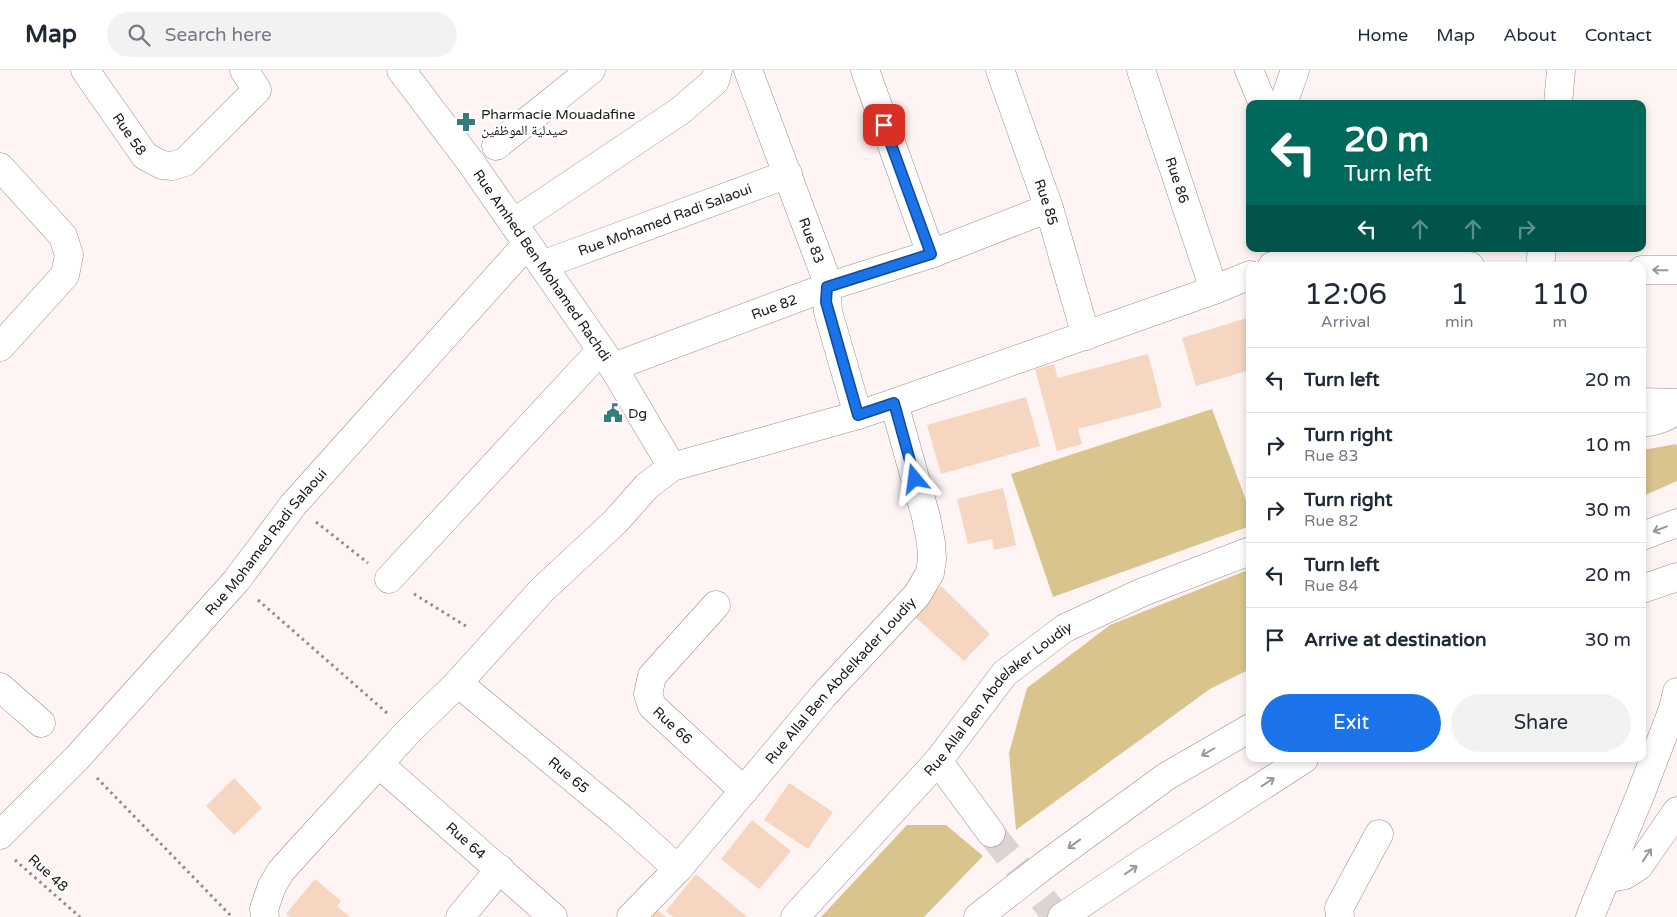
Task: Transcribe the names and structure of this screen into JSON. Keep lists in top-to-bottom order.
{
  "streets": {
    "main road": [
      "Rue 58",
      "Rue 86",
      "Rue 85",
      "Rue Mohamed Radi Salaoui",
      "Rue 83",
      "Rue Amhed Ben Mohamed Rachdi",
      "Rue 82",
      "Rue Allal Ben Abdelkader Loudiy",
      "Rue Allal Ben Abdelaker Loudiy",
      "Rue 66",
      "Rue 65",
      "Rue 64"
    ],
    "path": ["Rue 48"]
  },
  "crossings": [
    ["Rue 85", "Rue 82"],
    ["Rue Mohamed Radi Salaoui", "Rue 83"],
    ["Rue Mohamed Radi Salaoui", "Rue Amhed Ben Mohamed Rachdi"],
    ["Rue 83", "Rue 82"],
    ["Rue Amhed Ben Mohamed Rachdi", "Rue 82"],
    ["Rue Allal Ben Abdelkader Loudiy", "Rue 66"],
    ["Rue Allal Ben Abdelkader Loudiy", "Rue 65"]
  ],
  "places": {
    "pharmacy": ["Pharmacie Mouadafine صيدلية الموظفين"],
    "public building": ["Dg"]
  },
  "page": {
    "header": "Map",
    "search": "Search here",
    "nav": [
      "Home",
      "Map",
      "About",
      "Contact"
    ],
    "turn": ["20 m", "Turn left"],
    "eta": [
      "12:06",
      "Arrival",
      "1",
      "min",
      "110",
      "m"
    ],
    "list": [
      {
        "name": "Turn left",
        "value": "20 m"
      },
      {
        "name": "Turn right",
        "note": "Rue 83",
        "value": "10 m"
      },
      {
        "name": "Turn right",
        "note": "Rue 82",
        "value": "30 m"
      },
      {
        "name": "Turn left",
        "note": "Rue 84",
        "value": "20 m"
      },
      {
        "name": "Arrive at destination",
        "value": "30 m"
      }
    ],
    "buttons": ["Exit", "Share"]
  }
}
